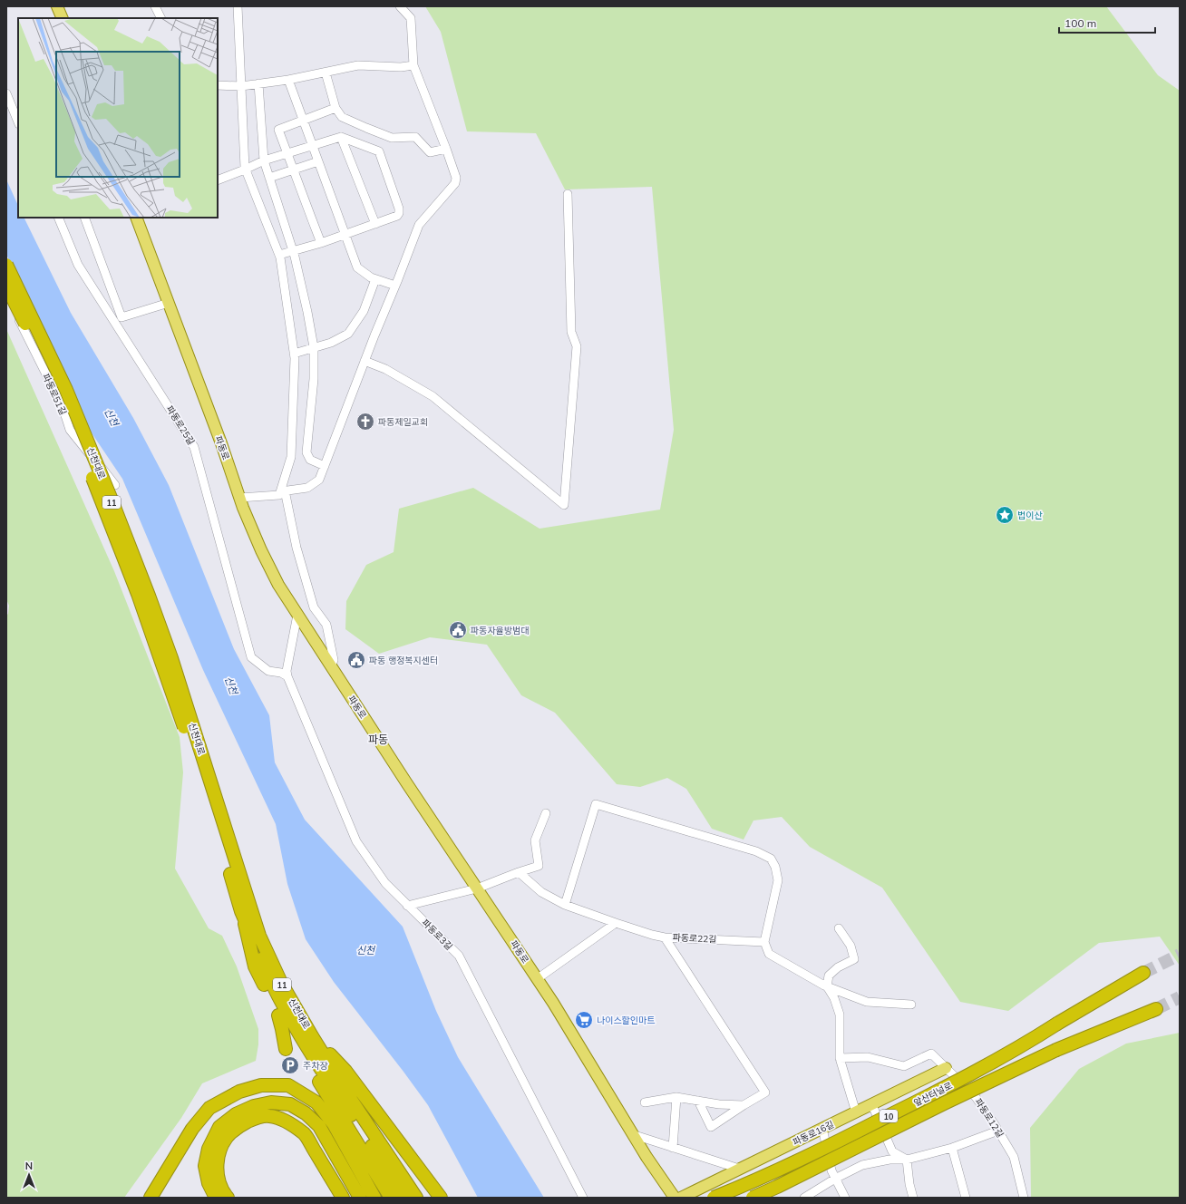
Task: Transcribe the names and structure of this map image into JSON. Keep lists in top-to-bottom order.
{
  "streets": {
    "highway": [
      "신천대로",
      "11",
      "앞산터널로",
      "10"
    ],
    "main road": ["파동로", "파동로16길"],
    "street": [
      "파동로51길",
      "파동로25길",
      "파동로3길",
      "파동로22길",
      "파동로12길"
    ]
  },
  "crossings": [
    ["파동로25길", "파동로3길"],
    ["신천대로", "11"]
  ],
  "districts": ["파동"],
  "water": ["신천"],
  "places": {
    "church": ["파동제일교회"],
    "place": ["법이산"],
    "public building": ["파동자율방범대", "파동 행정복지센터"],
    "supermarket": ["나이스할인마트"],
    "parking": ["주차장"]
  },
  "scale_bar": "100 m",
  "north": "top"
}
